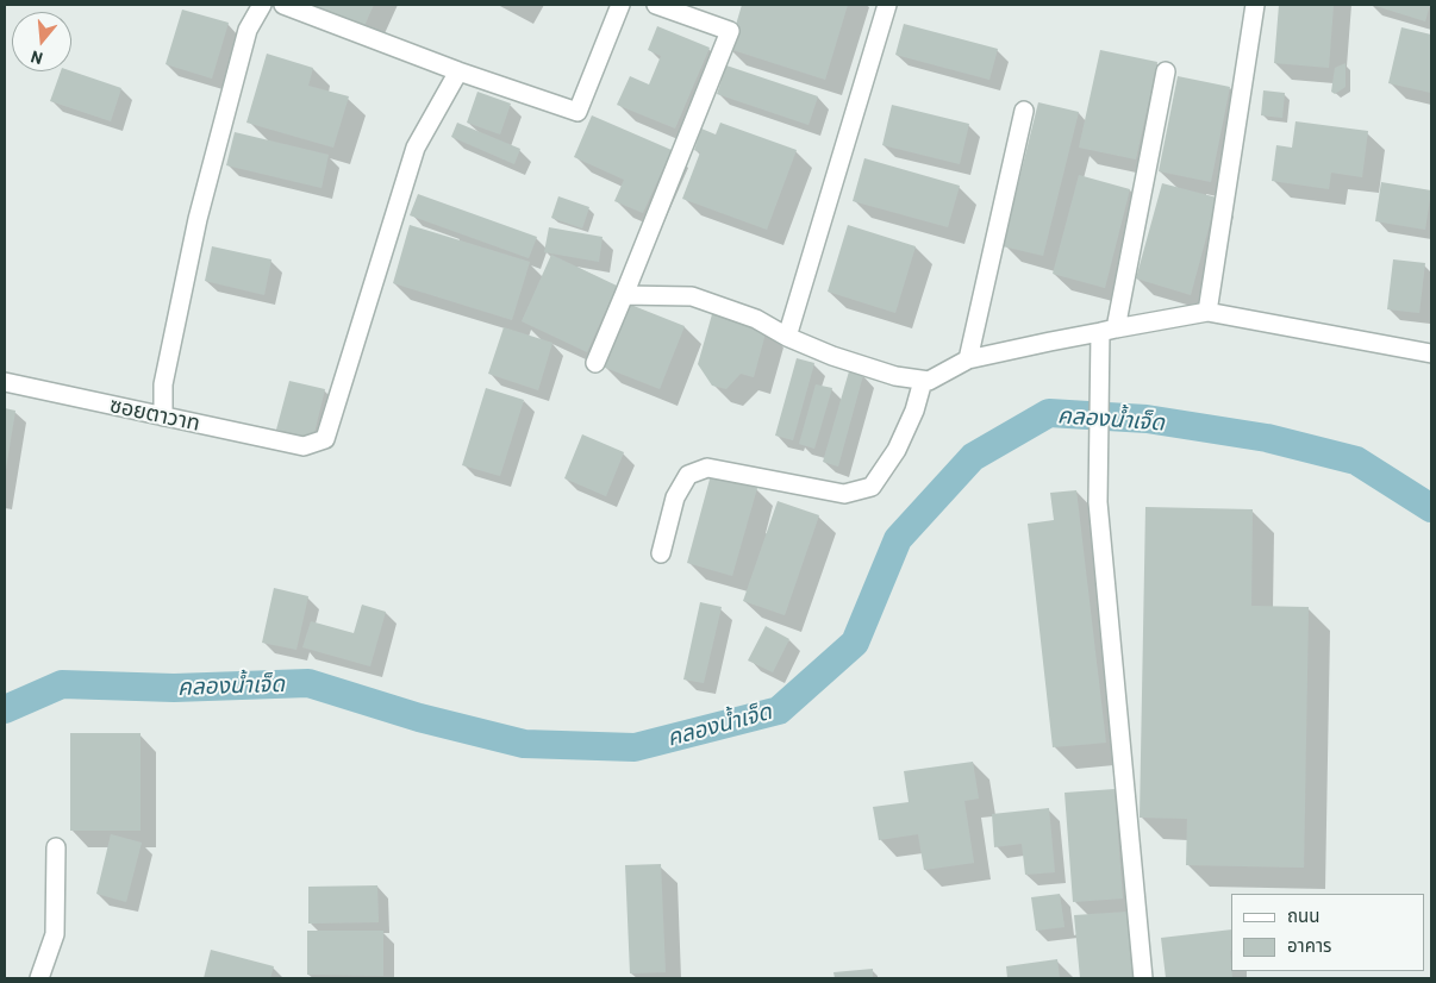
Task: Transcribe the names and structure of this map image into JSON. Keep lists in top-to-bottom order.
{
  "streets": {
    "street": ["ซอยตาวาท"]
  },
  "water": ["คลองน้ำเจ็ด"],
  "legend": ["ถนน", "อาคาร"],
  "north": "bottom"
}
